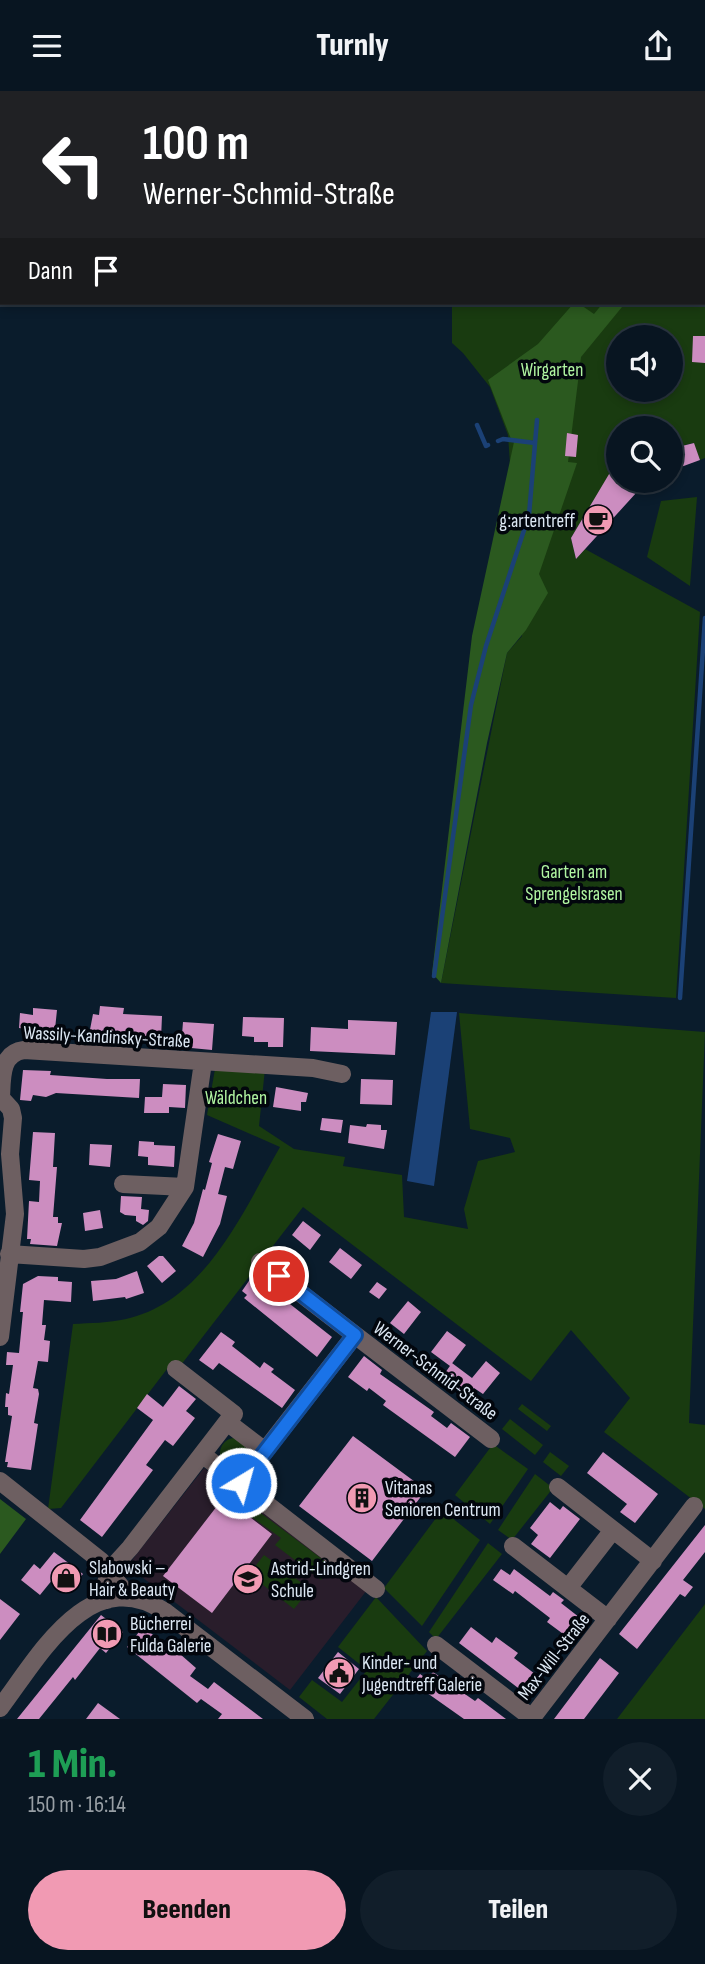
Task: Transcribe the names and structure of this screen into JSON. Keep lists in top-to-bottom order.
{
  "streets": {
    "street": ["Wassily-Kandinsky-Straße", "Werner-Schmid-Straße", "Max-Will-Straße"]
  },
  "parks": ["Wirgarten", "Garten am Sprengelsrasen", "Wäldchen"],
  "places": {
    "cafe": ["g:artentreff"],
    "building": ["Vitanas Senioren Centrum"],
    "shop": ["Slabowski – Hair & Beauty"],
    "school or university": ["Astrid-Lindgren Schule"],
    "library": ["Bücherrei Fulda Galerie"],
    "public building": ["Kinder- und Jugendtreff Galerie"]
  },
  "page": {
    "header": "Turnly",
    "turn": ["100 m", "Werner-Schmid-Straße"],
    "then": "Dann",
    "heading": ["1 Min.", "150 m · 16:14"],
    "buttons": ["Beenden", "Teilen"]
  }
}
